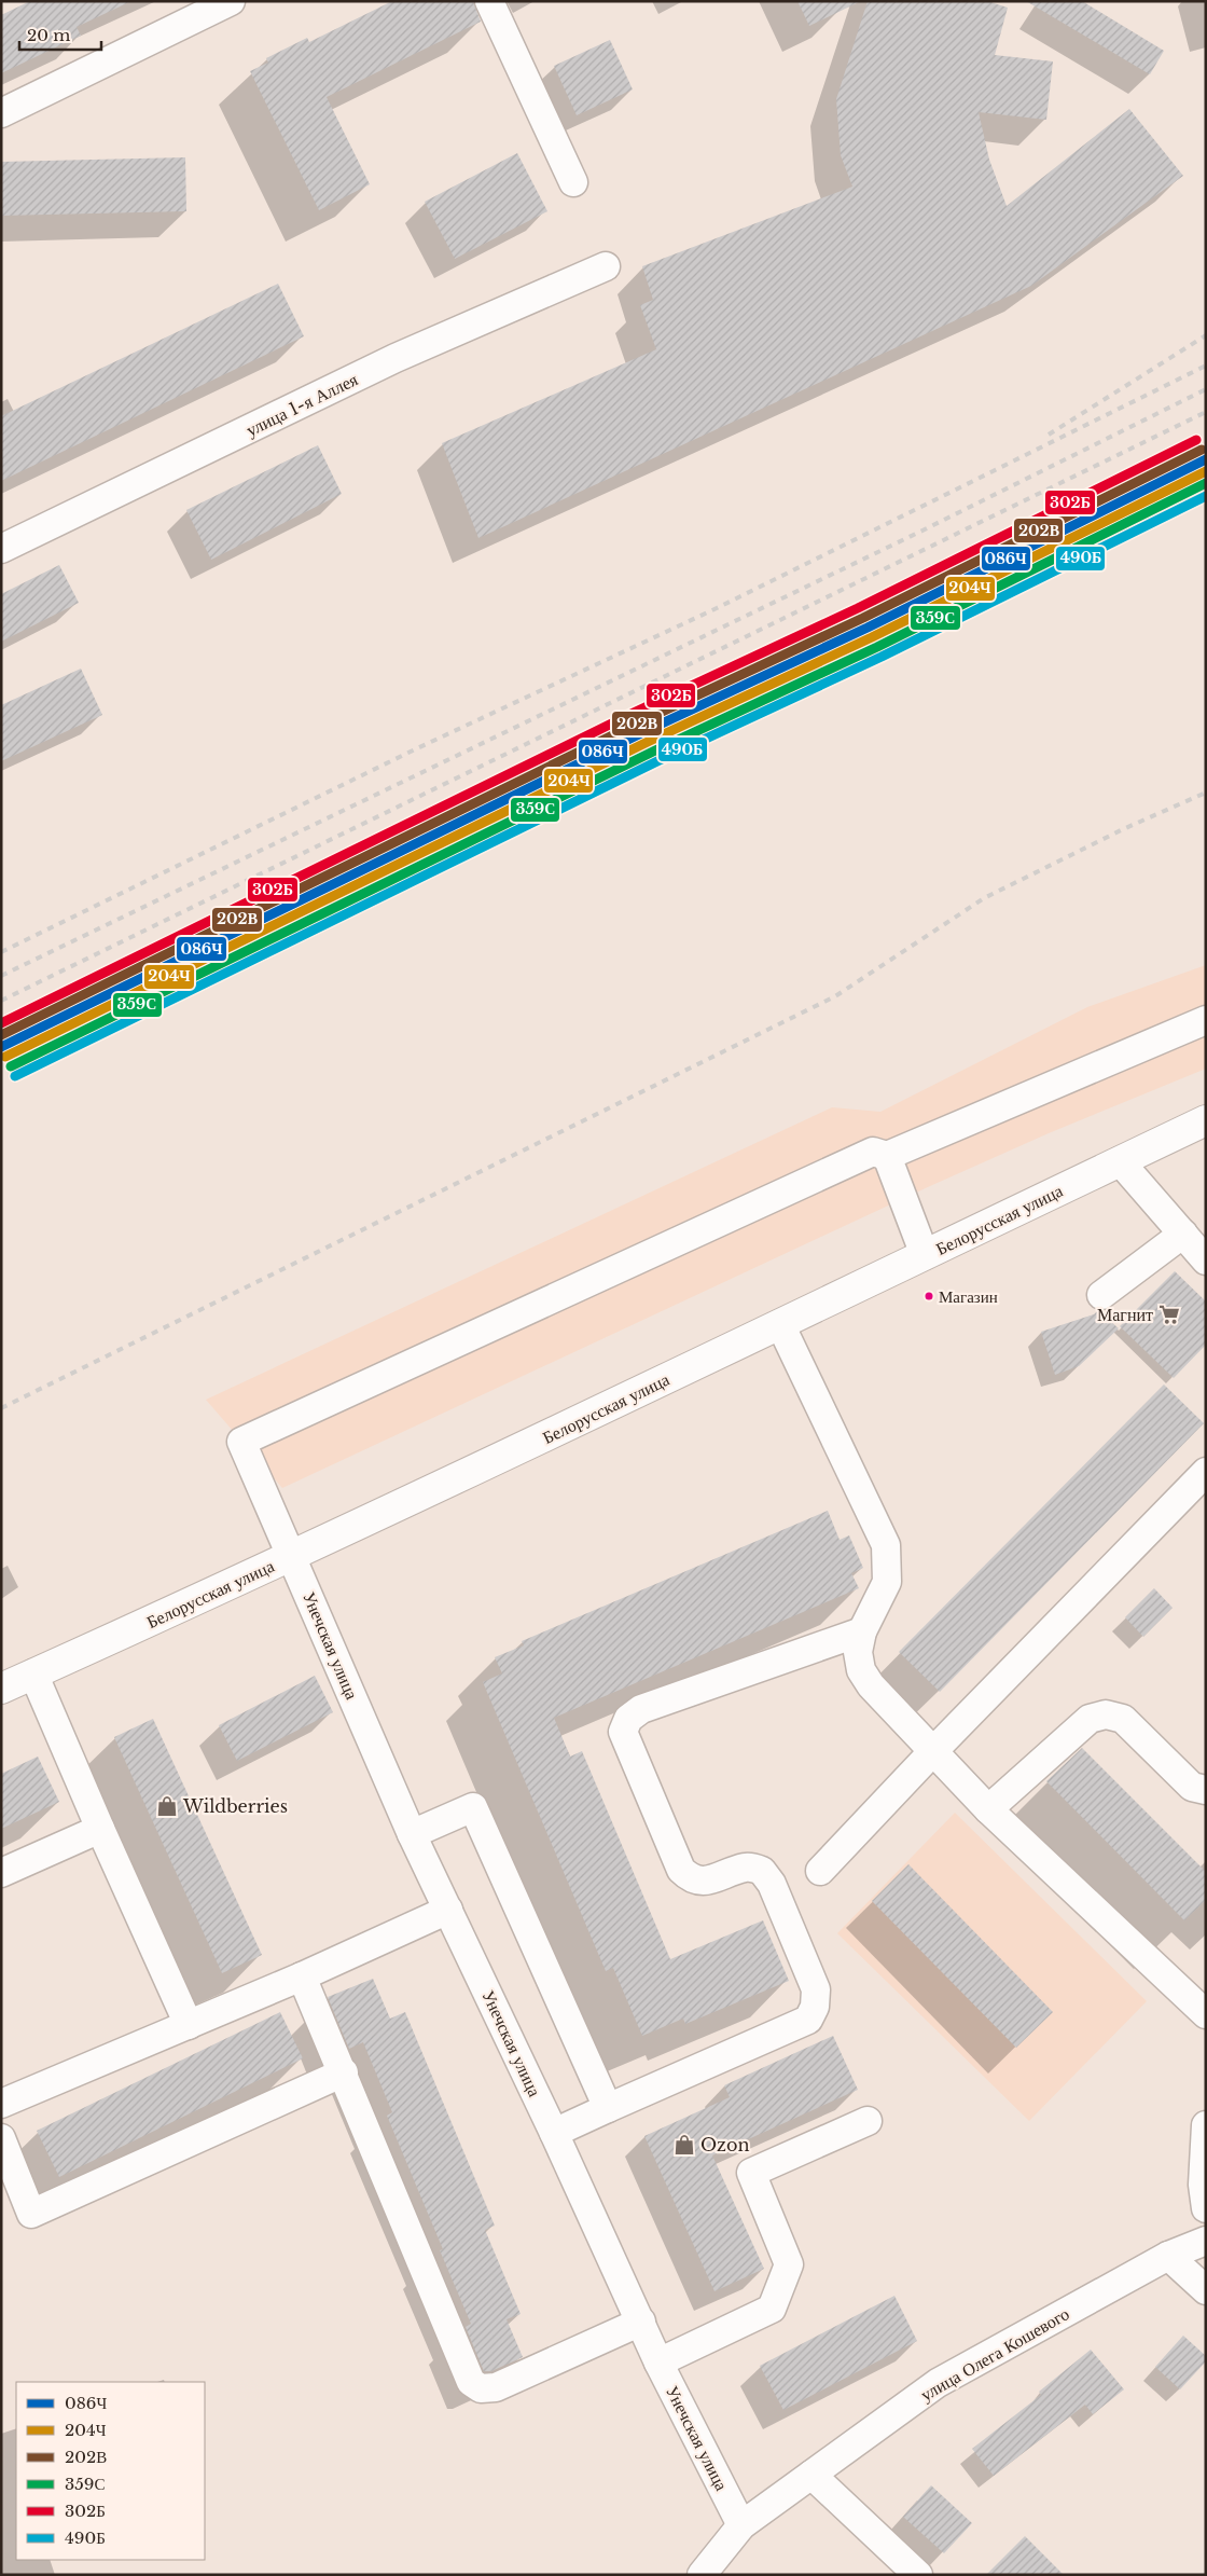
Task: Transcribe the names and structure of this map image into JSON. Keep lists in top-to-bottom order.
{
  "streets": {
    "main road": ["Белорусская улица"],
    "street": ["улица 1-я Аллея", "Унечская улица", "улица Олега Кошевого"]
  },
  "crossings": [
    ["Белорусская улица", "Унечская улица"],
    ["Унечская улица", "улица Олега Кошевого"]
  ],
  "places": {
    "other": ["Магазин"],
    "supermarket": ["Магнит"],
    "shop": ["Wildberries", "Ozon"]
  },
  "lines": [
    "transit line 302Б",
    "transit line 202В",
    "transit line 086Ч",
    "transit line 204Ч",
    "transit line 359С",
    "transit line 490Б"
  ],
  "legend": [
    "086Ч",
    "204Ч",
    "202В",
    "359С",
    "302Б",
    "490Б"
  ],
  "scale_bar": "20 m"
}
